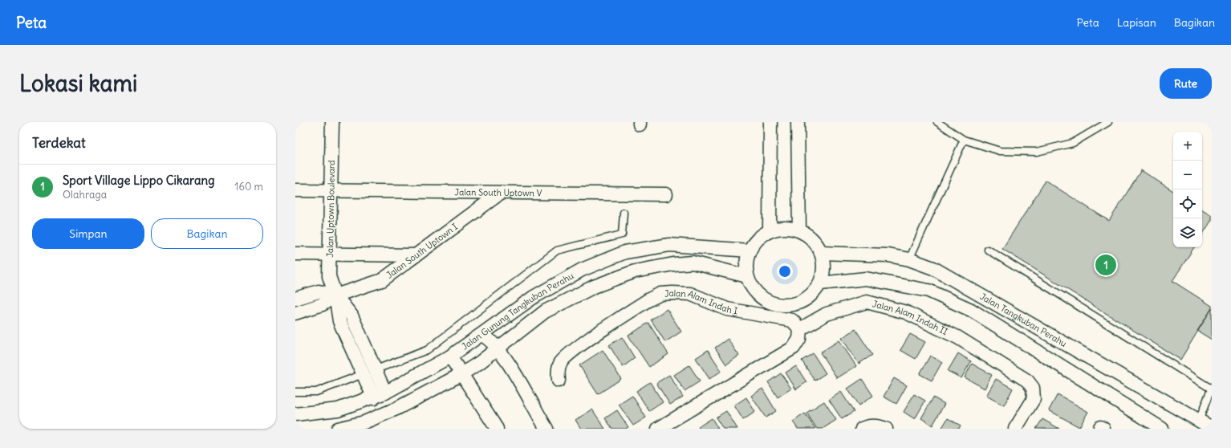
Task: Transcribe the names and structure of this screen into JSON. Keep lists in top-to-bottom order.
{
  "streets": {
    "street": [
      "Jalan South Uptown V",
      "Jalan Uptown Boulevard",
      "Jalan South Uptown I",
      "Jalan Alam Indah I",
      "Jalan Gunung Tangkuban Perahu",
      "Jalan Alam Indah II",
      "Jalan Tangkuban Perahu"
    ]
  },
  "crossings": [
    ["Jalan South Uptown V", "Jalan Uptown Boulevard"],
    ["Jalan South Uptown V", "Jalan South Uptown I"],
    ["Jalan Uptown Boulevard", "Jalan South Uptown I"],
    ["Jalan Alam Indah I", "Jalan Alam Indah II"],
    ["Jalan Gunung Tangkuban Perahu", "Jalan Tangkuban Perahu"]
  ],
  "page": {
    "header": "Peta",
    "nav": ["Peta", "Lapisan", "Bagikan"],
    "buttons": [
      "Rute",
      ["Simpan", "Bagikan"]
    ],
    "title": "Lokasi kami",
    "heading": "Terdekat",
    "map_buttons": ["+", "−"],
    "list": [
      {
        "mark": "1",
        "name": "Sport Village Lippo Cikarang",
        "note": "Olahraga",
        "value": "160 m"
      }
    ],
    "pins": "1"
  }
}
